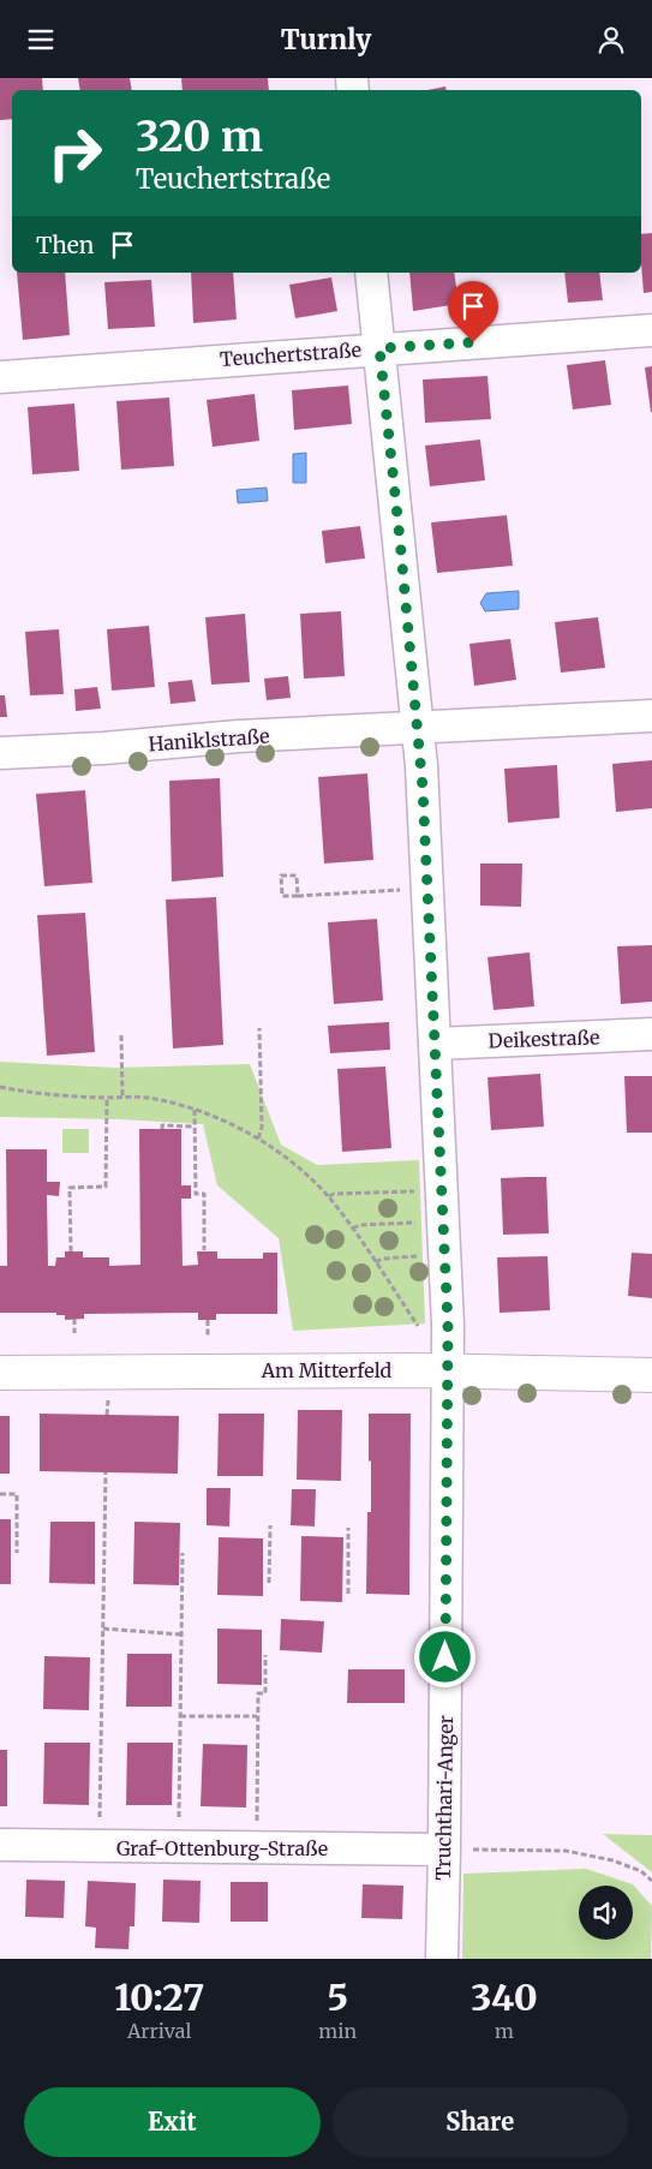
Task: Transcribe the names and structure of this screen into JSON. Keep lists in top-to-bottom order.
{
  "streets": {
    "street": [
      "Teuchertstraße",
      "Haniklstraße",
      "Deikestraße",
      "Am Mitterfeld",
      "Truchthari-Anger",
      "Graf-Ottenburg-Straße"
    ]
  },
  "crossings": [
    ["Teuchertstraße", "Truchthari-Anger"],
    ["Haniklstraße", "Truchthari-Anger"],
    ["Deikestraße", "Truchthari-Anger"],
    ["Am Mitterfeld", "Truchthari-Anger"],
    ["Truchthari-Anger", "Graf-Ottenburg-Straße"]
  ],
  "page": {
    "header": "Turnly",
    "turn": ["320 m", "Teuchertstraße"],
    "then": "Then",
    "eta": [
      "10:27",
      "Arrival",
      "5",
      "min",
      "340",
      "m"
    ],
    "buttons": ["Exit", "Share"]
  }
}
